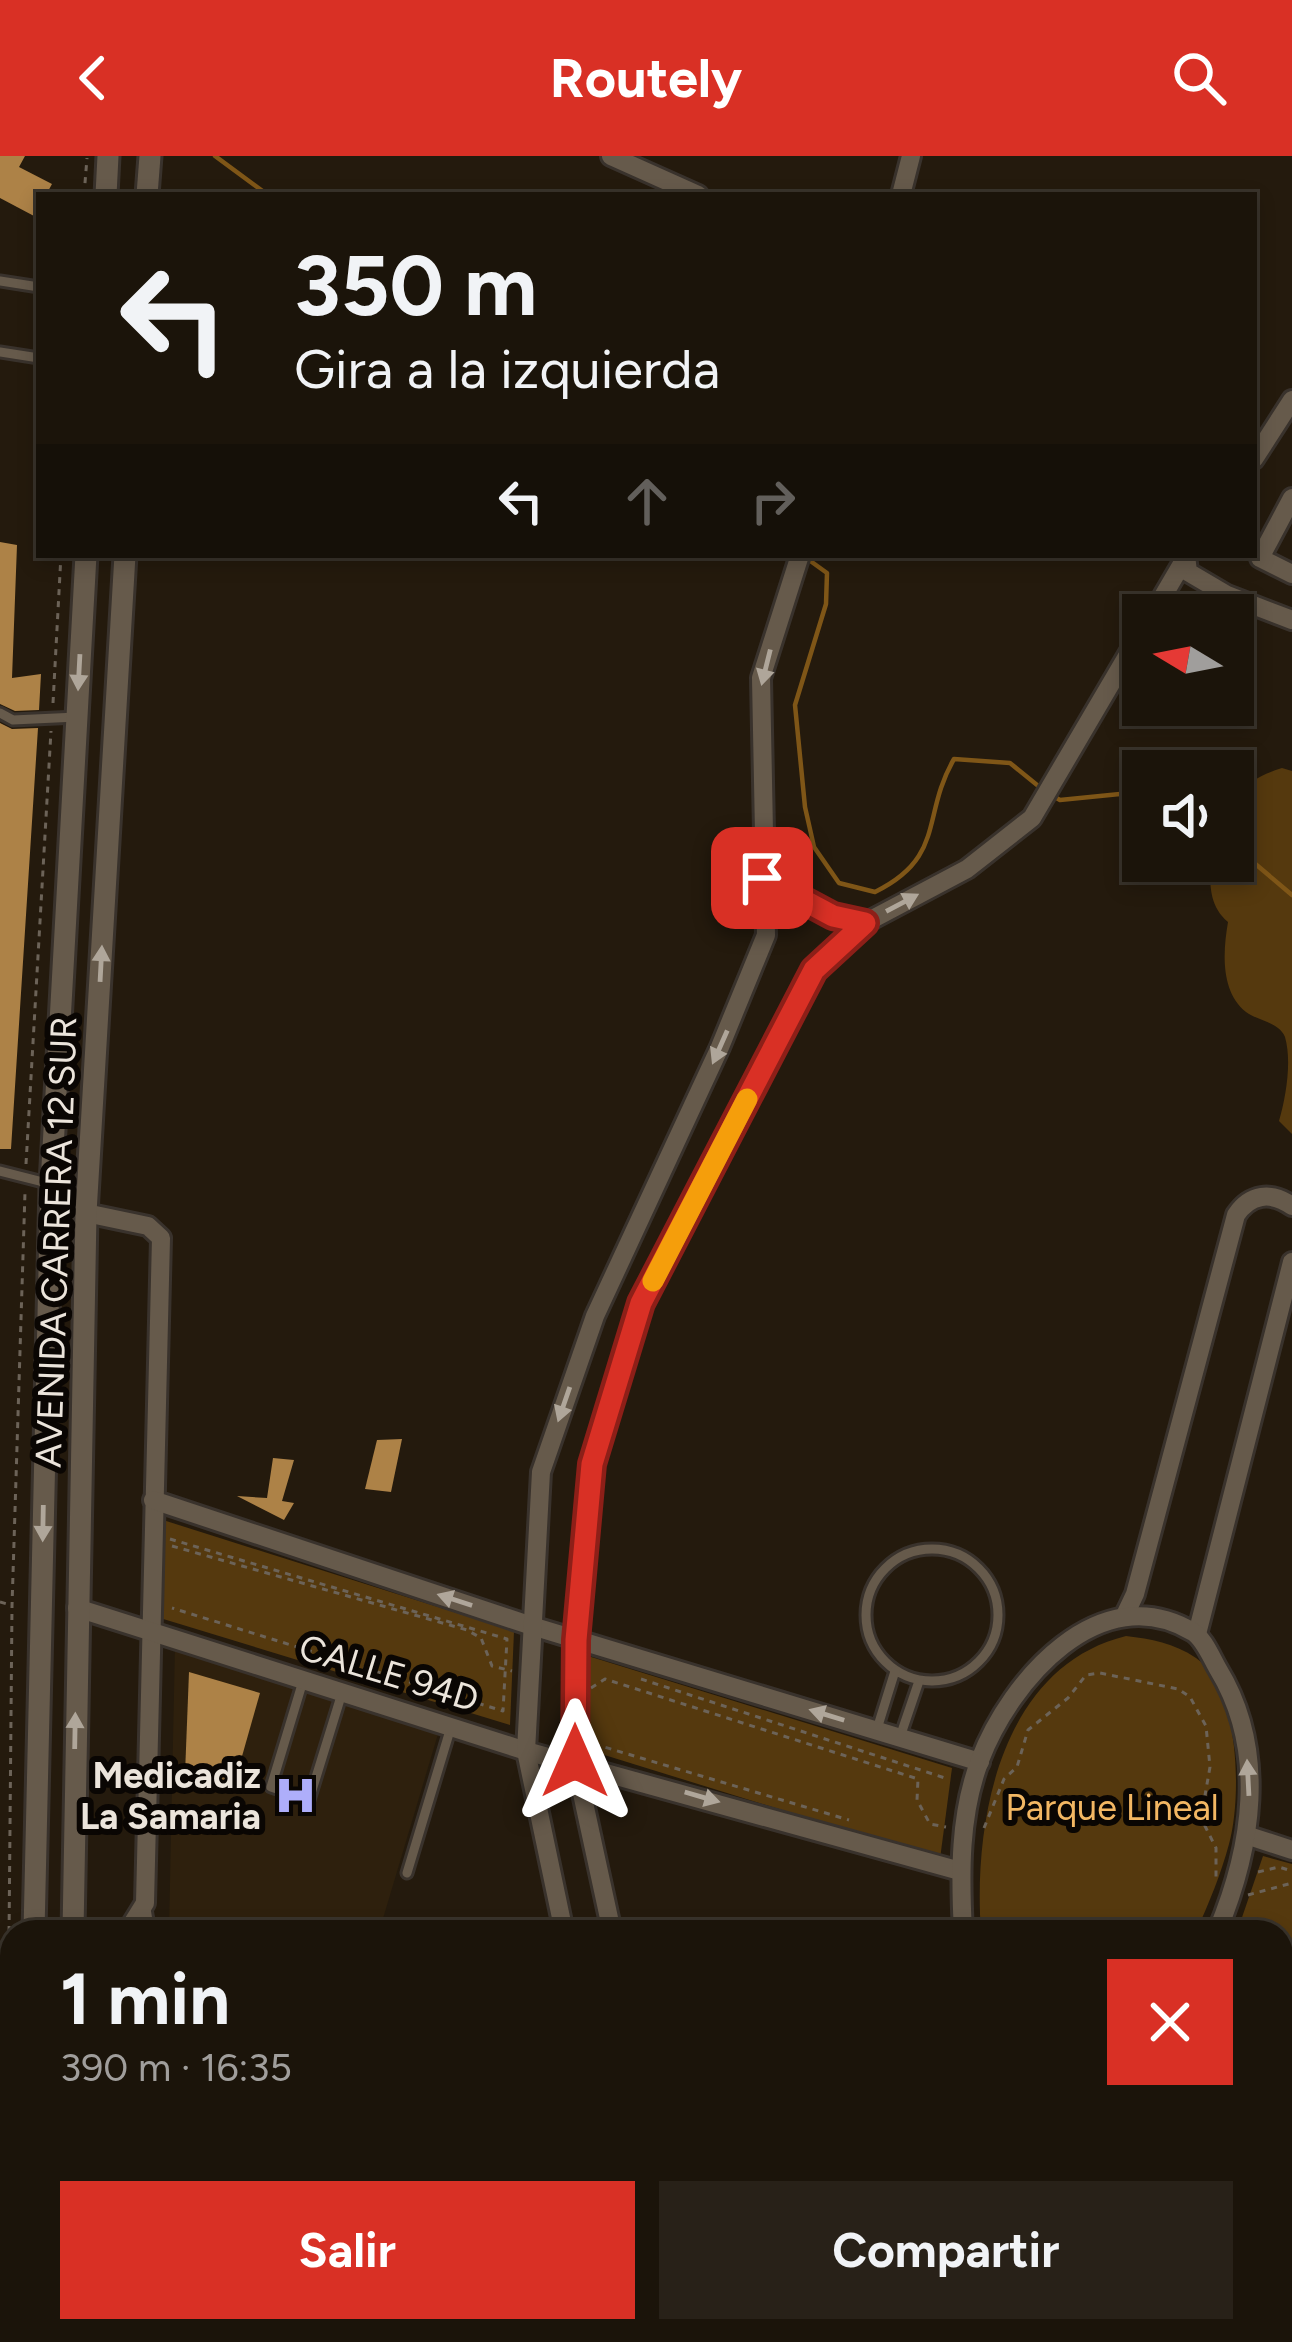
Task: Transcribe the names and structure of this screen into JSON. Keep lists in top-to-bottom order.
{
  "streets": {
    "street": ["AVENIDA CARRERA 12 SUR", "CALLE 94D"]
  },
  "crossings": [
    ["AVENIDA CARRERA 12 SUR", "CALLE 94D"]
  ],
  "parks": ["Parque Lineal"],
  "places": {
    "hospital": ["Medicadiz La Samaria"]
  },
  "north": "left",
  "page": {
    "header": "Routely",
    "turn": ["350 m", "Gira a la izquierda"],
    "heading": ["1 min", "390 m · 16:35"],
    "buttons": ["Salir", "Compartir"]
  }
}
